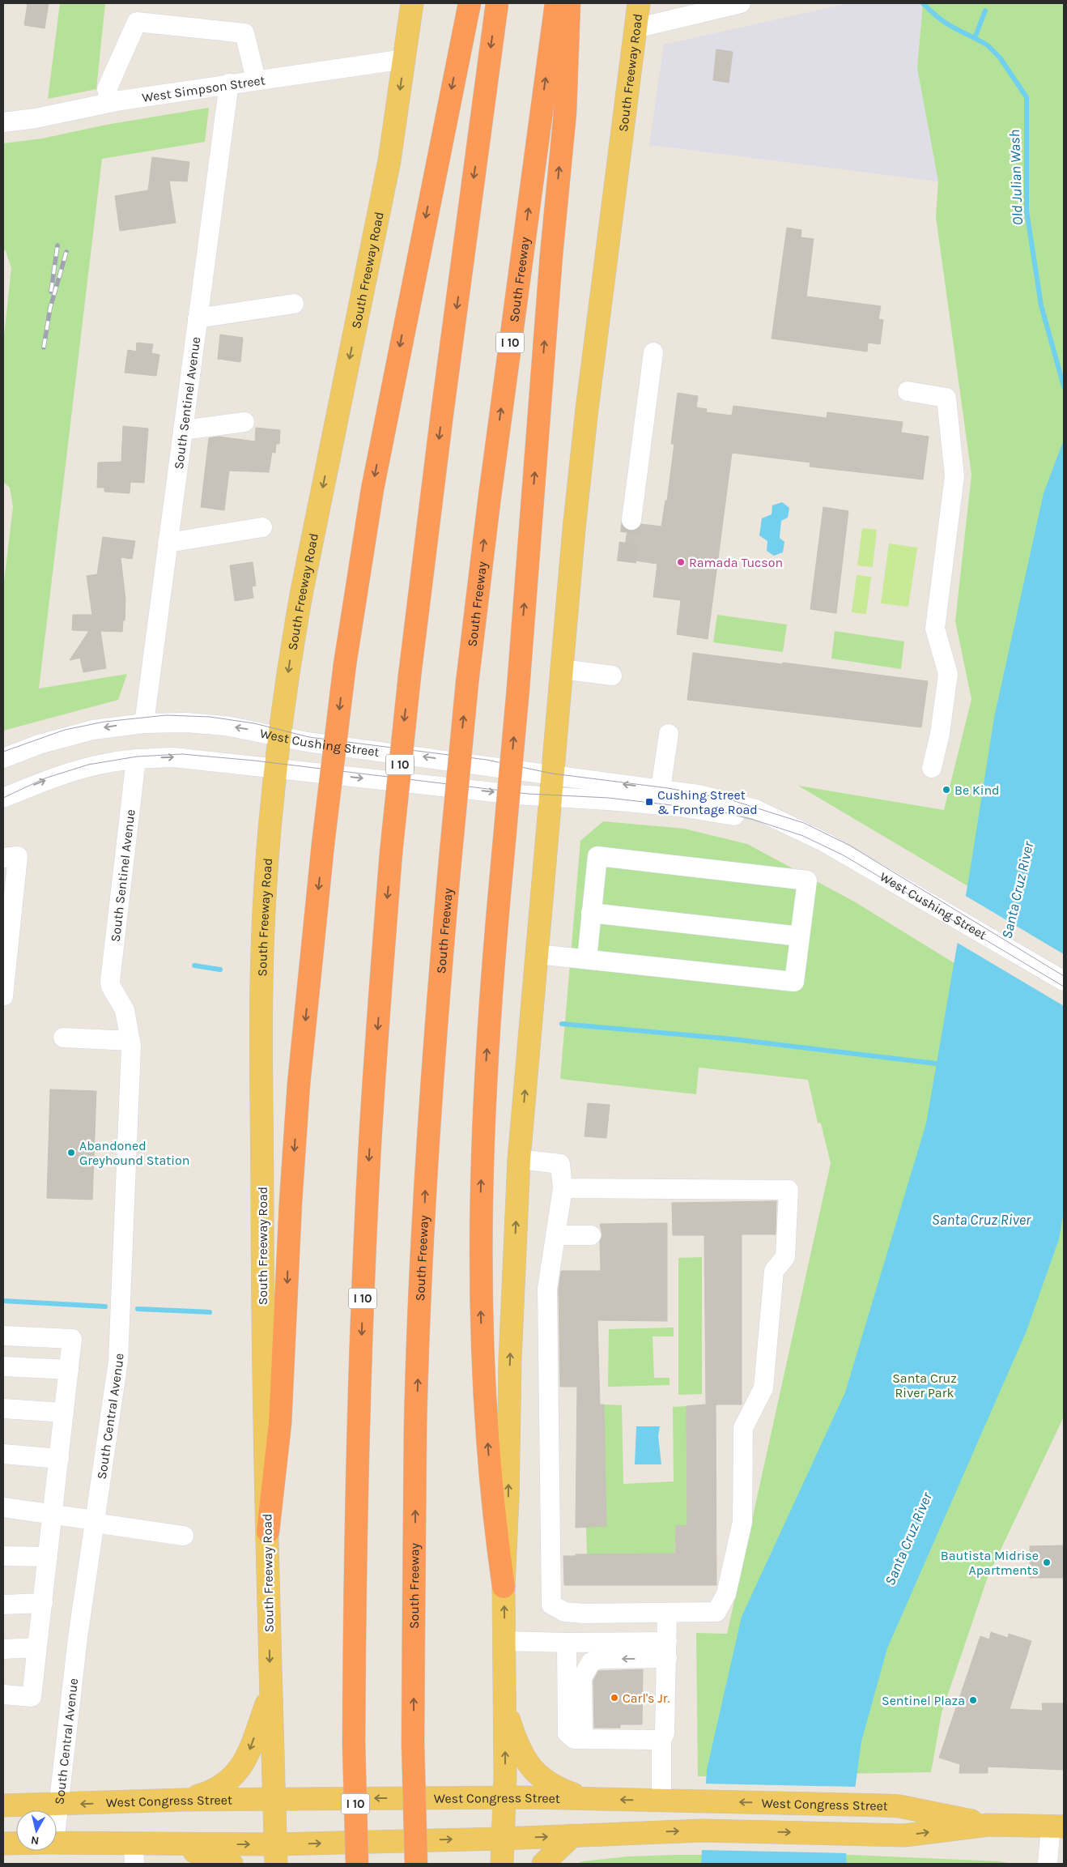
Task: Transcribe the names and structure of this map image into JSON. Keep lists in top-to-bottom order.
{
  "streets": {
    "highway": ["South Freeway", "I 10"],
    "main road": ["South Freeway Road", "West Congress Street"],
    "street": [
      "West Simpson Street",
      "South Sentinel Avenue",
      "West Cushing Street",
      "South Central Avenue"
    ]
  },
  "crossings": [
    ["South Freeway Road", "West Simpson Street"],
    ["South Freeway Road", "West Cushing Street"],
    ["South Freeway Road", "West Congress Street"],
    ["West Simpson Street", "South Sentinel Avenue"],
    ["South Sentinel Avenue", "West Cushing Street"],
    ["South Sentinel Avenue", "South Central Avenue"],
    ["South Central Avenue", "West Congress Street"]
  ],
  "water": ["Old Julian Wash", "Santa Cruz River"],
  "parks": ["Santa Cruz River Park"],
  "places": {
    "other": [
      "Ramada Tucson",
      "Be Kind",
      "Abandoned Greyhound Station",
      "Bautista Midrise Apartments",
      "Carl's Jr.",
      "Sentinel Plaza"
    ],
    "transit": ["Cushing Street & Frontage Road"]
  },
  "north": "bottom"
}
